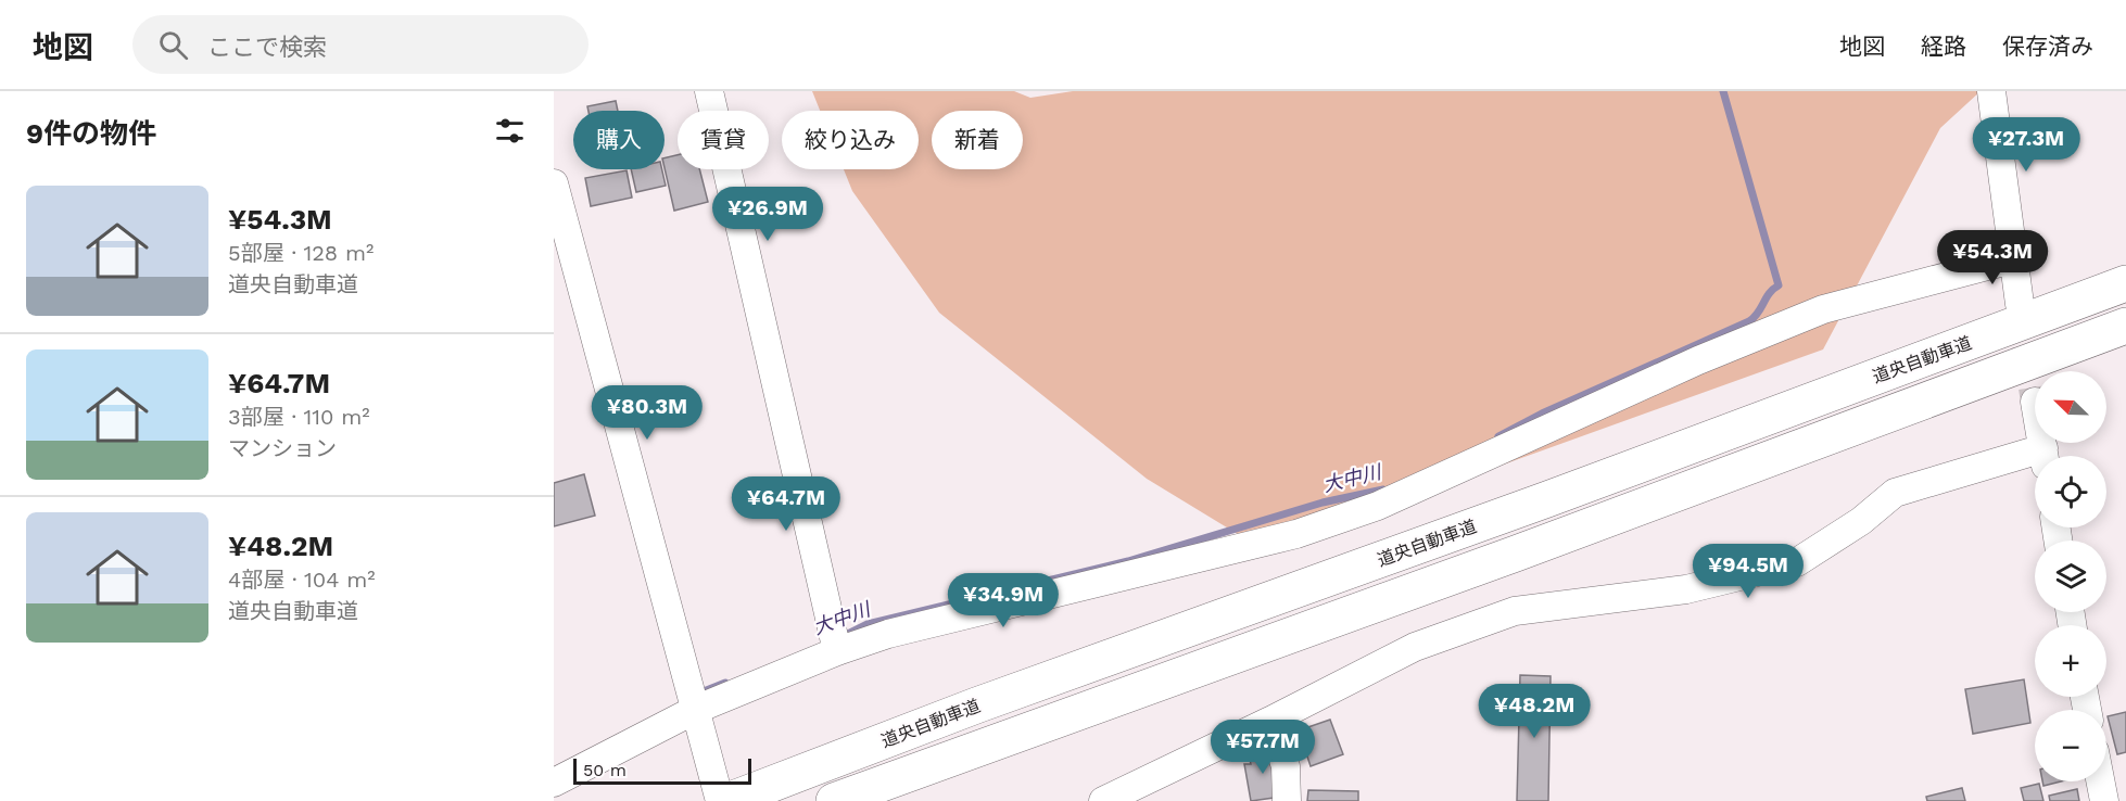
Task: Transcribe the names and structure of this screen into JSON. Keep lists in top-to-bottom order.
{
  "streets": {
    "highway": ["道央自動車道"]
  },
  "water": ["大中川"],
  "scale_bar": "50 m",
  "north": "top left",
  "page": {
    "header": "地図",
    "search": "ここで検索",
    "nav": ["地図", "経路", "保存済み"],
    "heading": "9件の物件",
    "chip": [
      "購入",
      "賃貸",
      "絞り込み",
      "新着"
    ],
    "price": [
      "¥27.3M",
      "¥26.9M",
      "¥54.3M",
      "¥80.3M",
      "¥64.7M",
      "¥94.5M",
      "¥34.9M",
      "¥48.2M",
      "¥57.7M"
    ],
    "list": [
      {
        "name": "¥54.3M",
        "note": "5部屋 · 128 m² · 道央自動車道"
      },
      {
        "name": "¥64.7M",
        "note": "3部屋 · 110 m² · マンション"
      },
      {
        "name": "¥48.2M",
        "note": "4部屋 · 104 m² · 道央自動車道"
      }
    ],
    "map_buttons": ["+", "−"],
    "scale": "50 m"
  }
}
